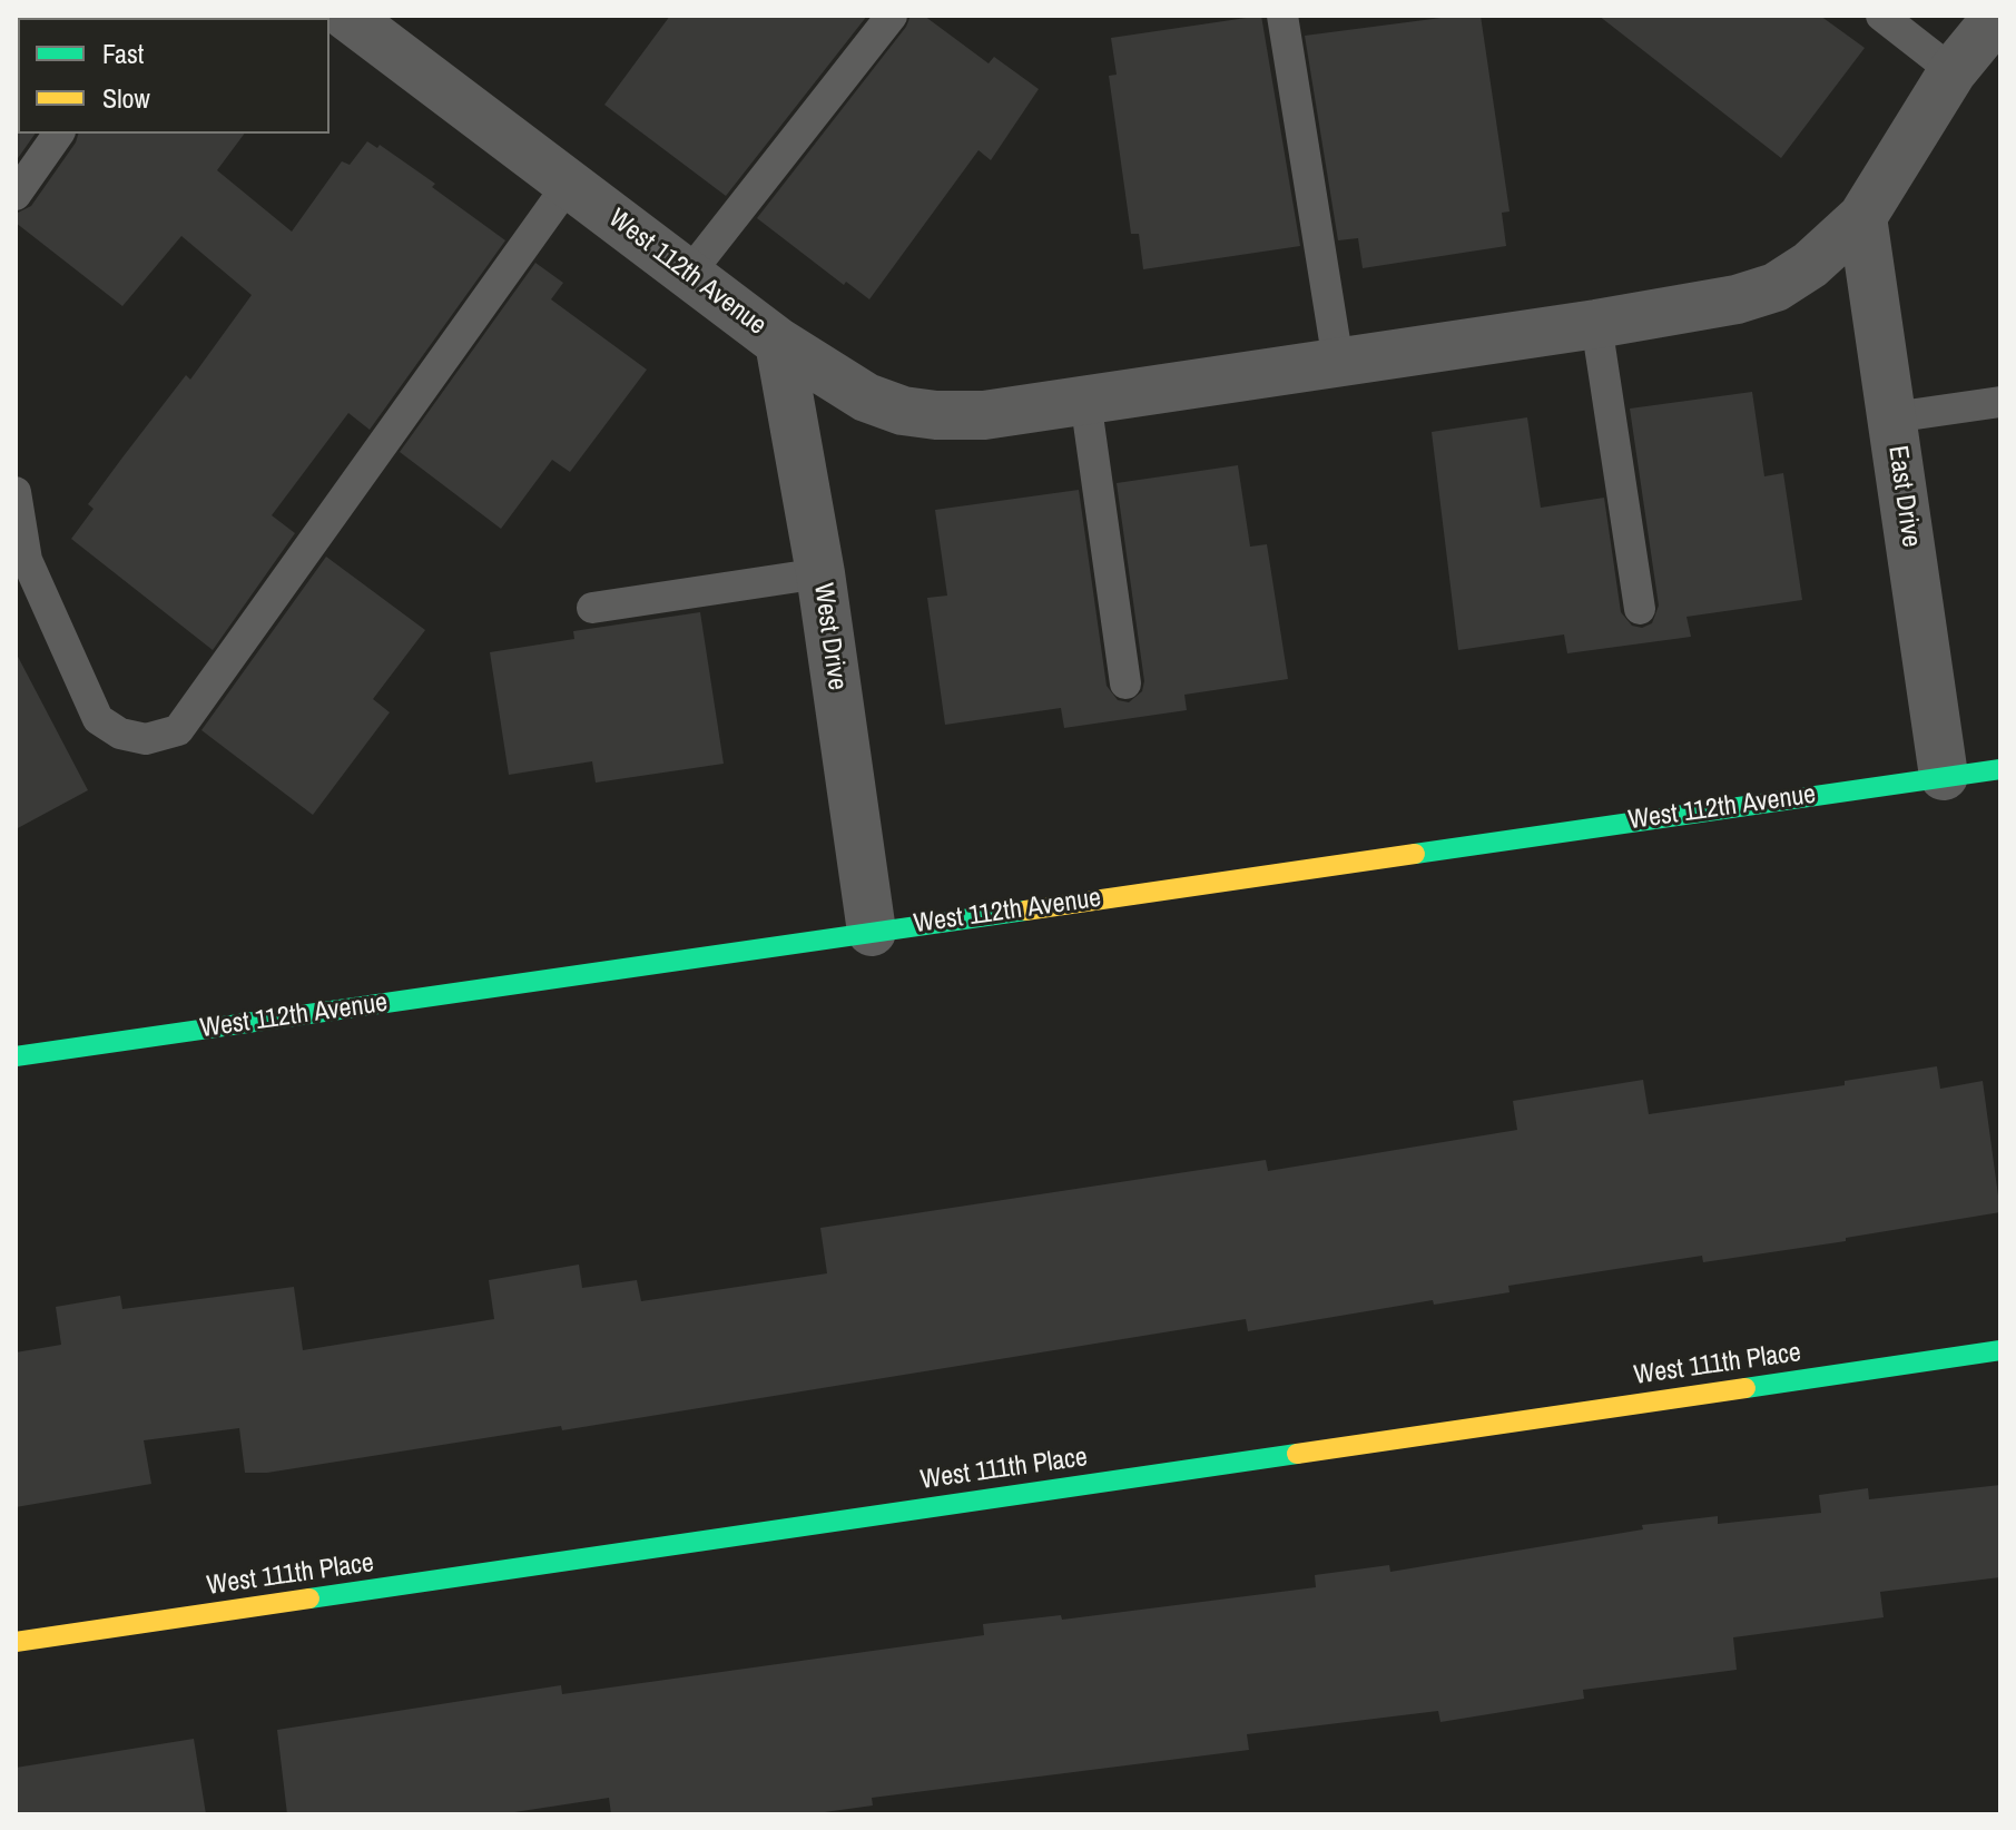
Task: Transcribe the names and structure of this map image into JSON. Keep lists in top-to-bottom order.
{
  "streets": {
    "main road": ["West 112th Avenue", "West 111th Place"],
    "street": ["East Drive", "West Drive"]
  },
  "crossings": [
    ["West 112th Avenue", "East Drive"],
    ["West 112th Avenue", "West Drive"]
  ],
  "legend": ["Fast", "Slow"]
}
